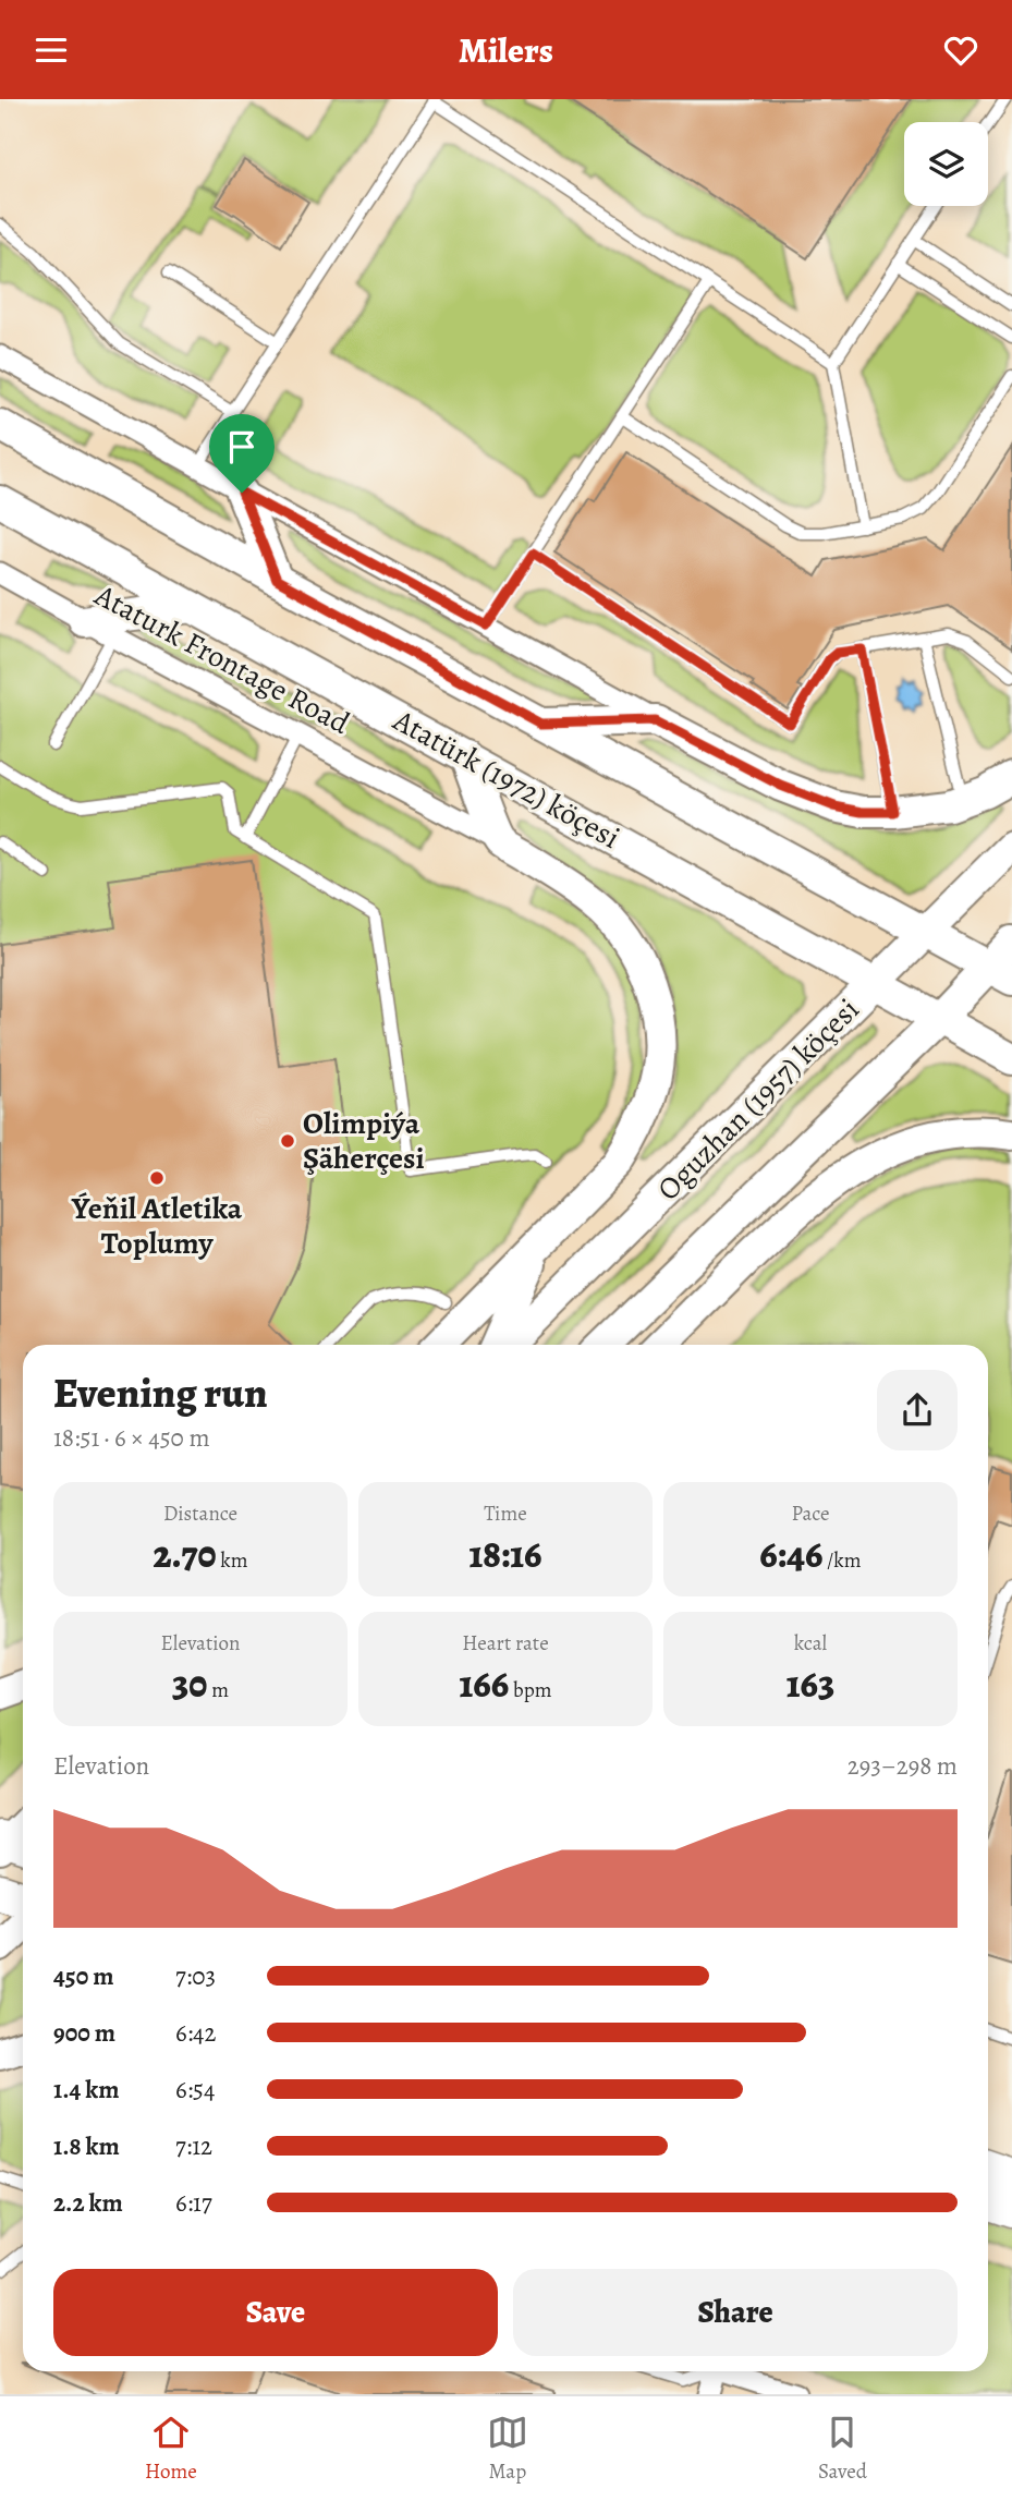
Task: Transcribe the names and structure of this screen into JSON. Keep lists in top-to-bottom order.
{
  "streets": {
    "main road": ["Atatürk (1972) köçesi", "Oguzhan (1957) köçesi"],
    "street": ["Ataturk Frontage Road"]
  },
  "crossings": [
    ["Atatürk (1972) köçesi", "Oguzhan (1957) köçesi"]
  ],
  "places": ["Olimpiýa Şäherçesi", "Ýeňil Atletika Toplumy"],
  "page": {
    "header": "Milers",
    "heading": ["Evening run", "18:51 · 6 × 450 m"],
    "stats": [
      ["Distance", "2.70 km"],
      ["Time", "18:16"],
      ["Pace", "6:46 /km"],
      ["Elevation", "30 m"],
      ["Heart rate", "166 bpm"],
      ["kcal", "163"]
    ],
    "chart": ["Elevation", "293–298 m"],
    "list": [
      {
        "name": "450 m",
        "note": "7:03"
      },
      {
        "name": "900 m",
        "note": "6:42"
      },
      {
        "name": "1.4 km",
        "note": "6:54"
      },
      {
        "name": "1.8 km",
        "note": "7:12"
      },
      {
        "name": "2.2 km",
        "note": "6:17"
      }
    ],
    "buttons": ["Save", "Share"],
    "tabs": ["Home", "Map", "Saved"]
  }
}
